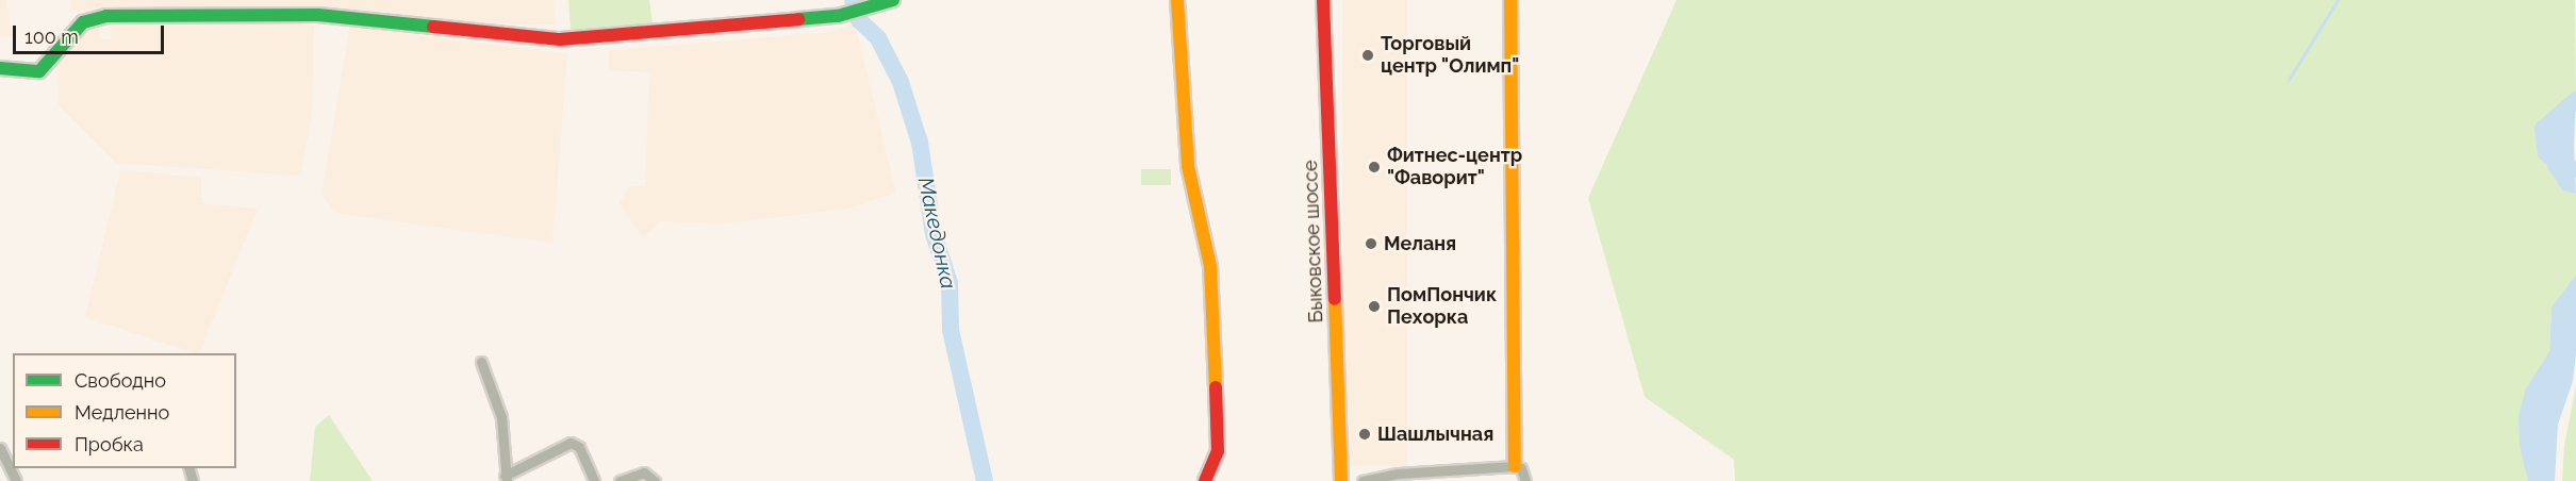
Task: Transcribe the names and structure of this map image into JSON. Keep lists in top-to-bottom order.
{
  "streets": {
    "street": ["Быковское шоссе"]
  },
  "water": ["Македонка"],
  "places": [
    "Торговый центр \"Олимп\"",
    "Фитнес-центр \"Фаворит\"",
    "Меланя",
    "ПомПончик Пехорка",
    "Шашлычная"
  ],
  "legend": ["Свободно", "Медленно", "Пробка"],
  "scale_bar": "100 m"
}
